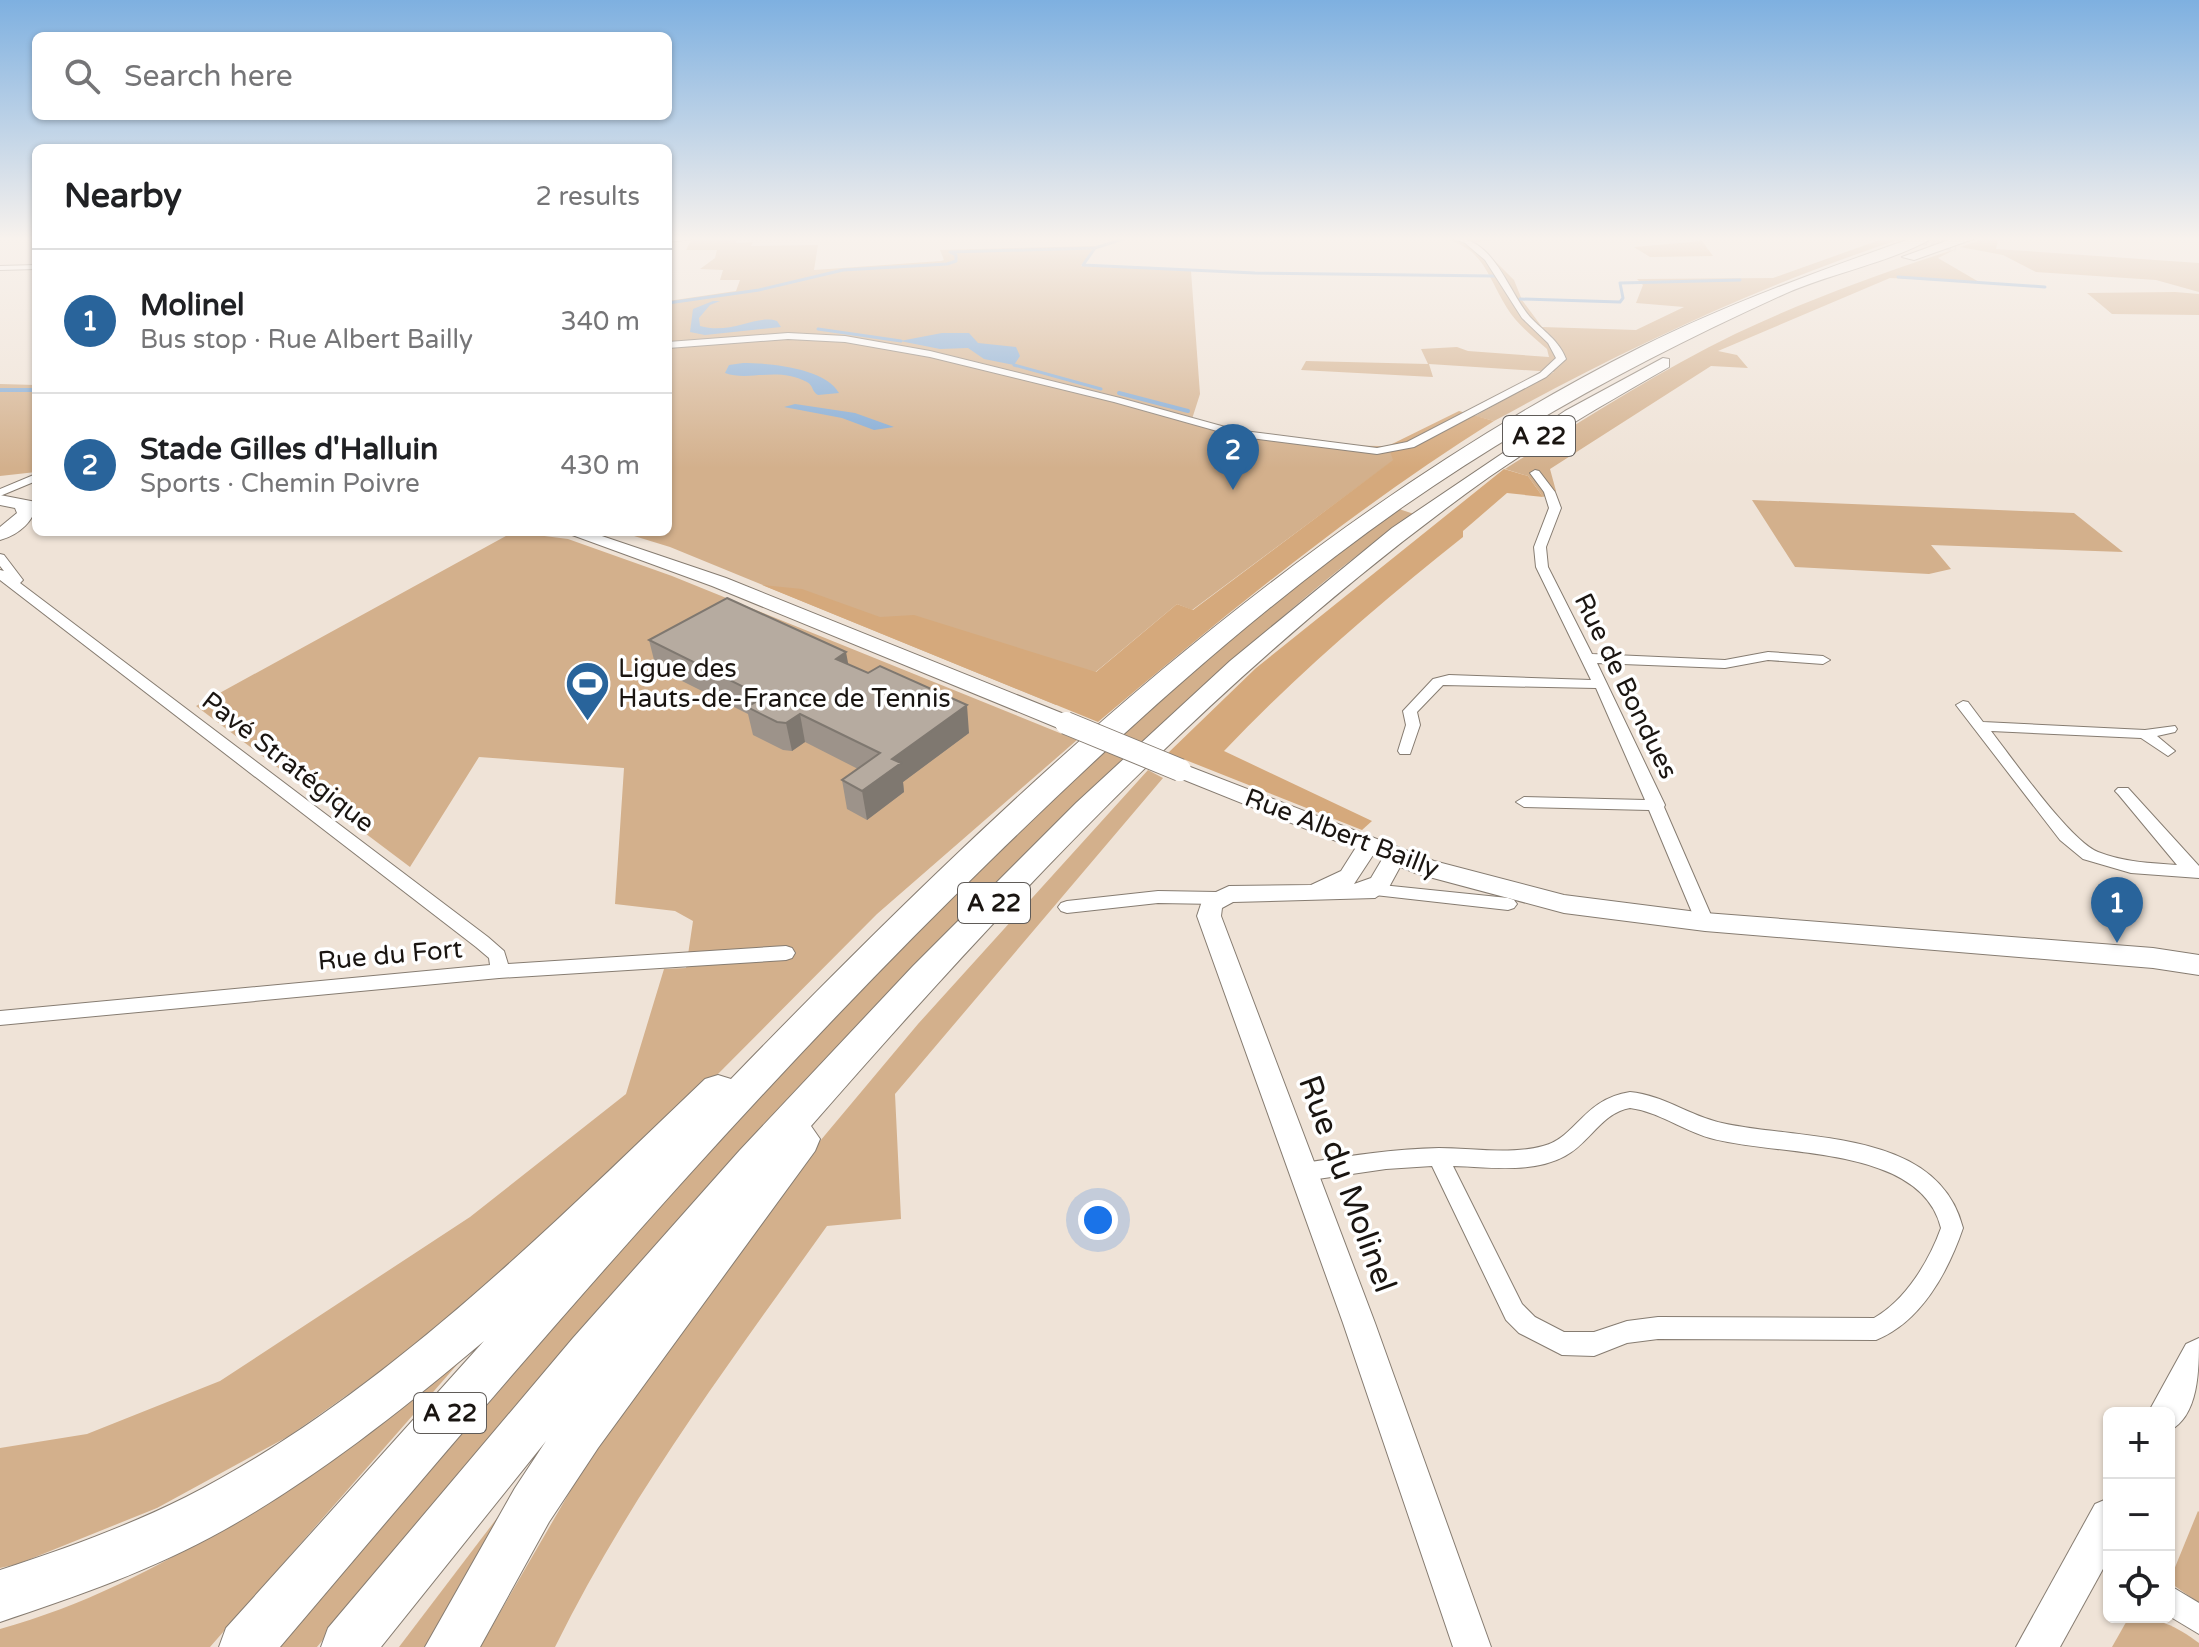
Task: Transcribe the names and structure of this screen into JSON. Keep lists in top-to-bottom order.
{
  "streets": {
    "highway": ["A 22"],
    "main road": ["Rue Albert Bailly"],
    "street": [
      "Rue de Bondues",
      "Pavé Stratégique",
      "Rue du Fort",
      "Rue du Molinel"
    ]
  },
  "crossings": [
    ["Rue de Bondues", "Rue Albert Bailly"],
    ["Pavé Stratégique", "Rue du Fort"]
  ],
  "places": {
    "sports": ["Ligue des Hauts-de-France de Tennis"]
  },
  "page": {
    "search": "Search here",
    "heading": ["Nearby", "2 results"],
    "list": [
      {
        "mark": "1",
        "name": "Molinel",
        "note": "Bus stop · Rue Albert Bailly",
        "value": "340 m"
      },
      {
        "mark": "2",
        "name": "Stade Gilles d'Halluin",
        "note": "Sports · Chemin Poivre",
        "value": "430 m"
      }
    ],
    "pins": ["2", "1"],
    "map_buttons": ["+", "−"]
  }
}
